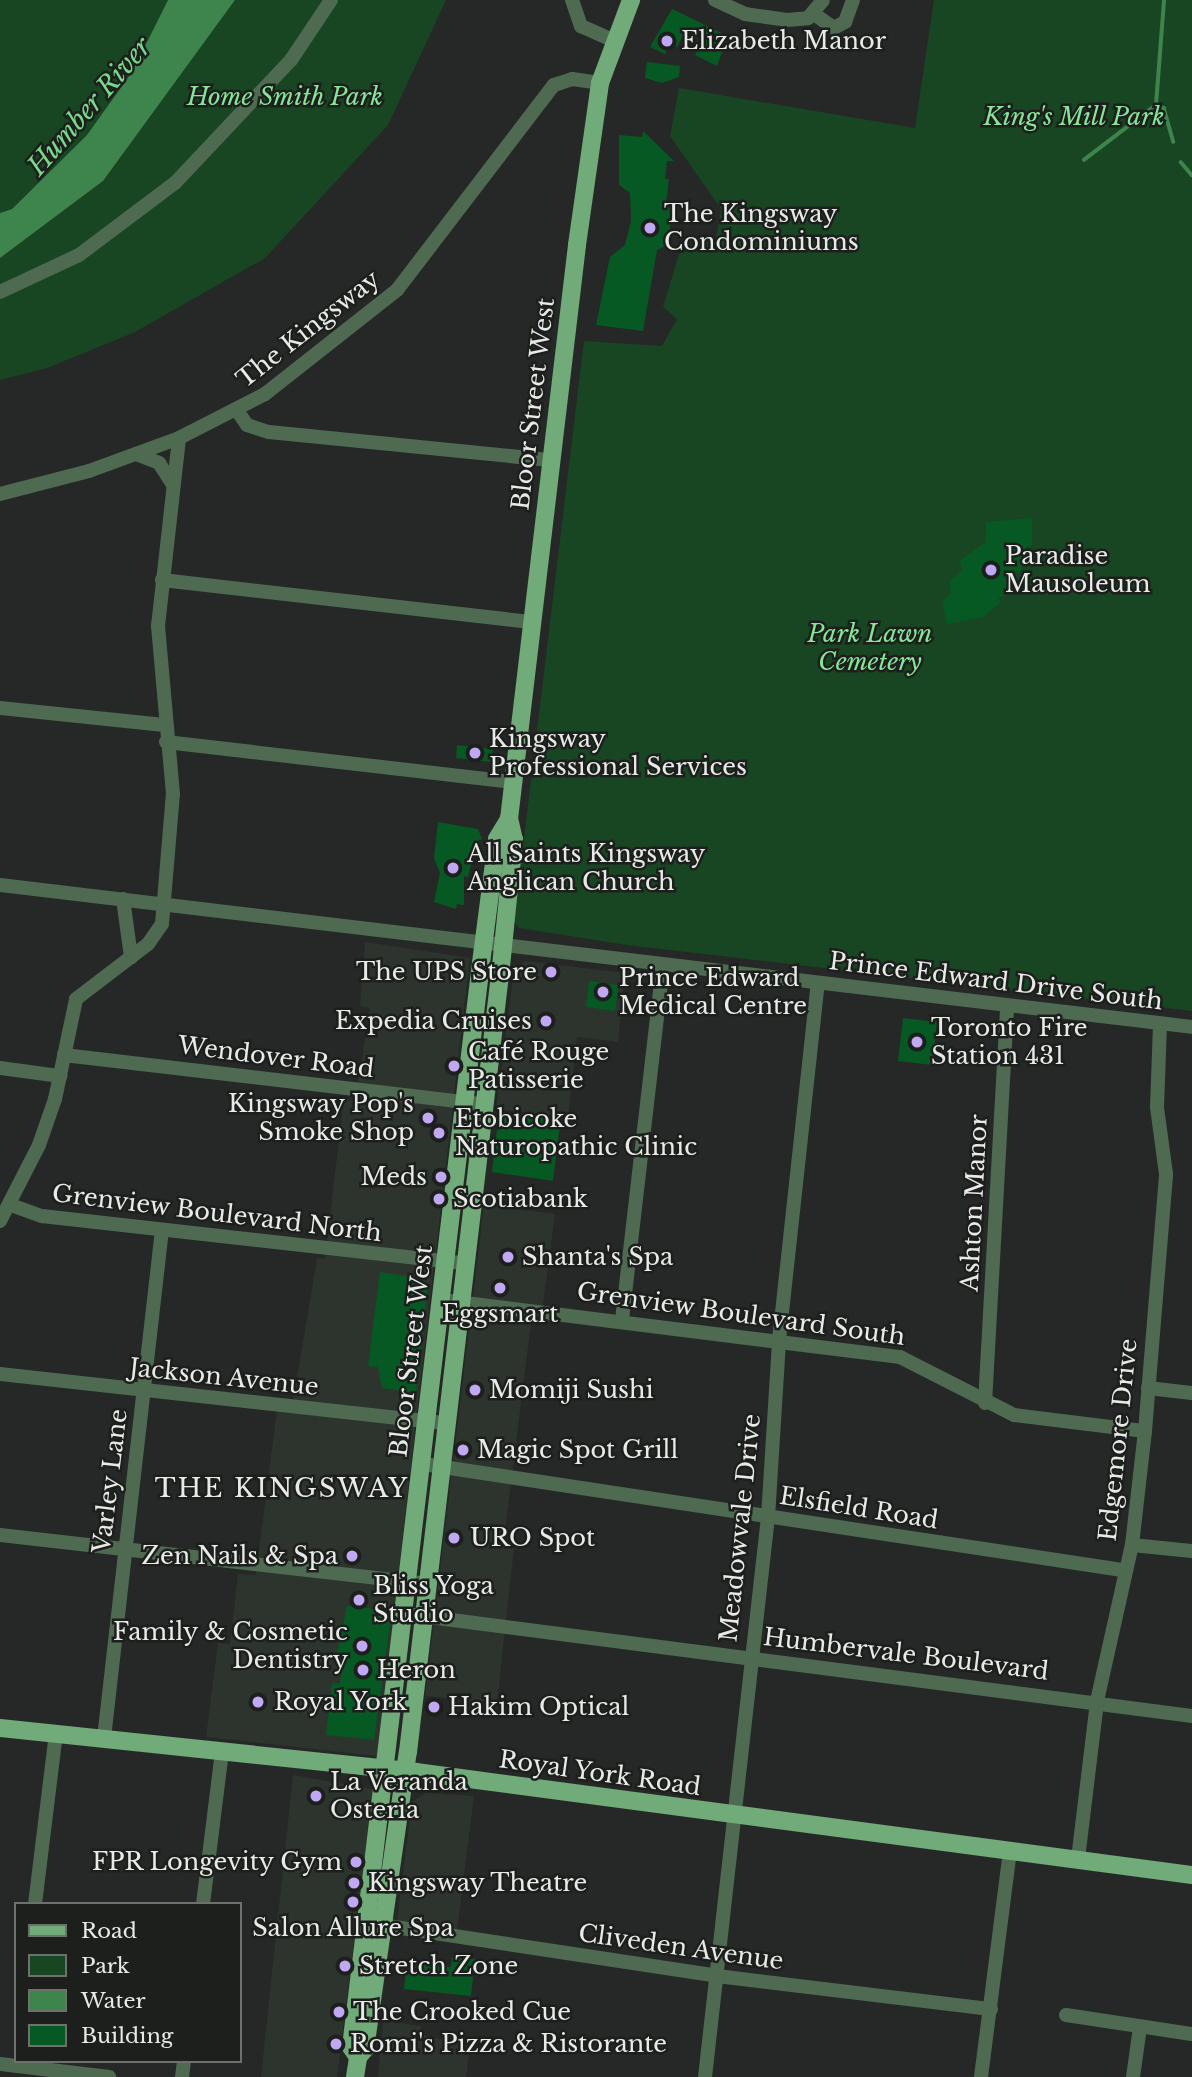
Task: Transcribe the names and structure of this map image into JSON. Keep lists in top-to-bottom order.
{
  "streets": {
    "main road": ["Bloor Street West", "Royal York Road"],
    "street": [
      "The Kingsway",
      "Prince Edward Drive South",
      "Wendover Road",
      "Ashton Manor",
      "Grenview Boulevard North",
      "Grenview Boulevard South",
      "Jackson Avenue",
      "Edgemore Drive",
      "Varley Lane",
      "Elsfield Road",
      "Meadowvale Drive",
      "Humbervale Boulevard",
      "Cliveden Avenue"
    ]
  },
  "crossings": [
    ["The Kingsway", "Bloor Street West"],
    ["Bloor Street West", "Prince Edward Drive South"],
    ["Bloor Street West", "Wendover Road"],
    ["Bloor Street West", "Grenview Boulevard North"],
    ["Bloor Street West", "Grenview Boulevard South"],
    ["Bloor Street West", "Jackson Avenue"],
    ["Bloor Street West", "Elsfield Road"],
    ["Bloor Street West", "Humbervale Boulevard"],
    ["Bloor Street West", "Royal York Road"],
    ["Bloor Street West", "Cliveden Avenue"],
    ["Prince Edward Drive South", "Ashton Manor"],
    ["Prince Edward Drive South", "Edgemore Drive"],
    ["Prince Edward Drive South", "Meadowvale Drive"],
    ["Ashton Manor", "Grenview Boulevard South"],
    ["Grenview Boulevard North", "Varley Lane"],
    ["Grenview Boulevard South", "Edgemore Drive"],
    ["Grenview Boulevard South", "Meadowvale Drive"],
    ["Jackson Avenue", "Varley Lane"],
    ["Edgemore Drive", "Elsfield Road"],
    ["Edgemore Drive", "Humbervale Boulevard"],
    ["Edgemore Drive", "Royal York Road"],
    ["Varley Lane", "Royal York Road"],
    ["Elsfield Road", "Meadowvale Drive"],
    ["Meadowvale Drive", "Humbervale Boulevard"],
    ["Meadowvale Drive", "Royal York Road"],
    ["Meadowvale Drive", "Cliveden Avenue"]
  ],
  "districts": ["THE KINGSWAY"],
  "water": ["Humber River"],
  "parks": ["Home Smith Park", "King's Mill Park", "Park Lawn Cemetery"],
  "places": [
    "Elizabeth Manor",
    "The Kingsway Condominiums",
    "Paradise Mausoleum",
    "Kingsway Professional Services",
    "All Saints Kingsway Anglican Church",
    "The UPS Store",
    "Prince Edward Medical Centre",
    "Expedia Cruises",
    "Toronto Fire Station 431",
    "Café Rouge Patisserie",
    "Kingsway Pop's Smoke Shop",
    "Etobicoke Naturopathic Clinic",
    "Meds",
    "Scotiabank",
    "Shanta's Spa",
    "Eggsmart",
    "Momiji Sushi",
    "Magic Spot Grill",
    "URO Spot",
    "Zen Nails & Spa",
    "Bliss Yoga Studio",
    "Family & Cosmetic Dentistry",
    "Heron",
    "Royal York",
    "Hakim Optical",
    "La Veranda Osteria",
    "FPR Longevity Gym",
    "Kingsway Theatre",
    "Salon Allure Spa",
    "Stretch Zone",
    "The Crooked Cue",
    "Romi's Pizza & Ristorante"
  ],
  "legend": [
    "Road",
    "Park",
    "Water",
    "Building"
  ]
}
